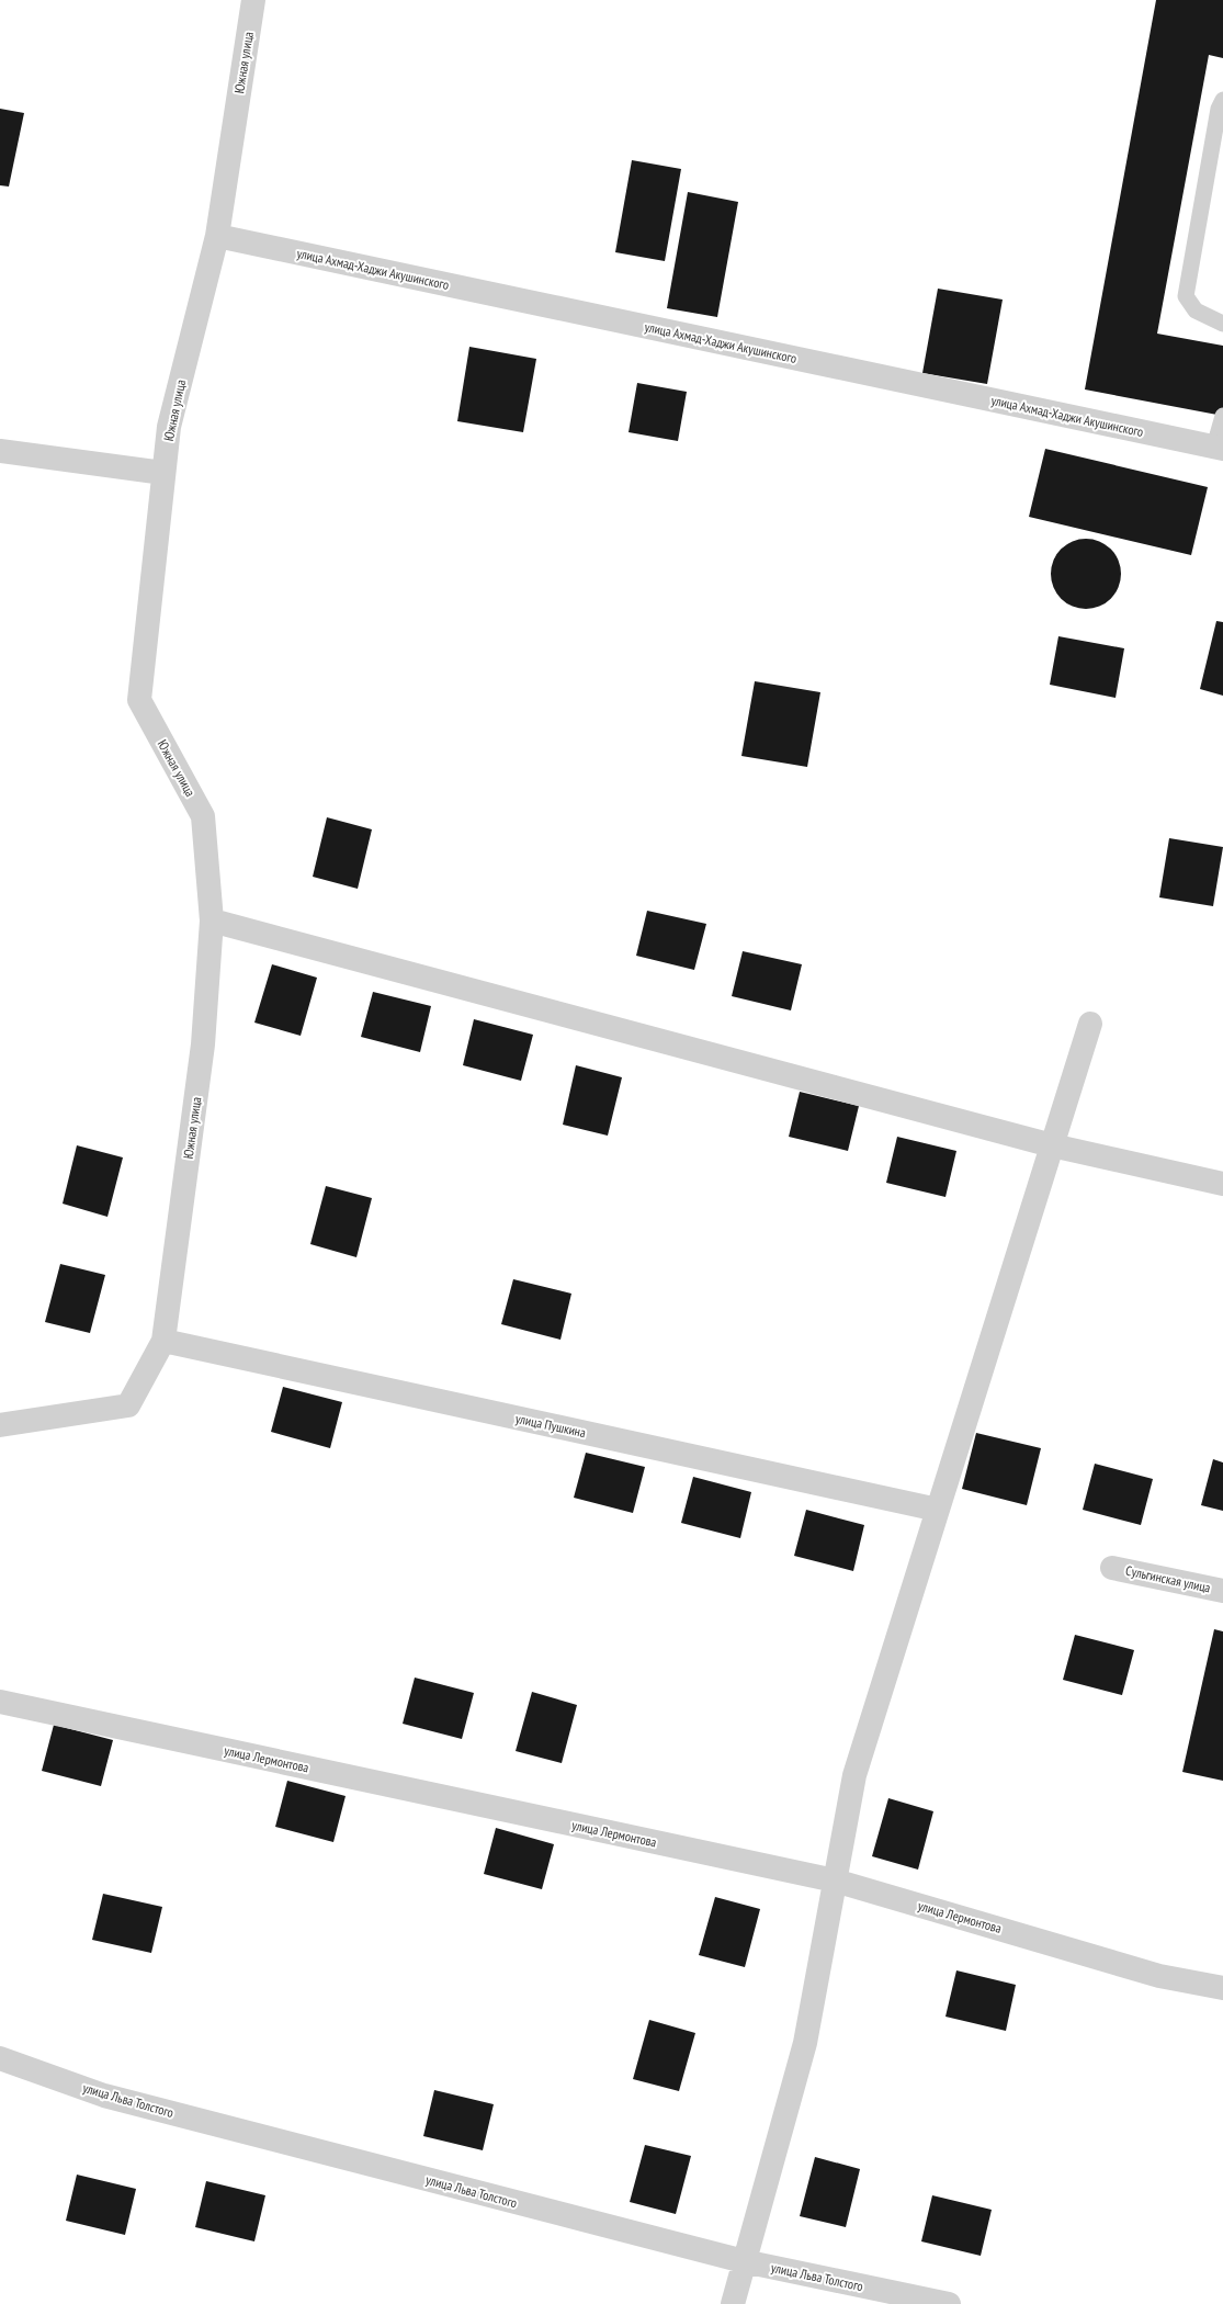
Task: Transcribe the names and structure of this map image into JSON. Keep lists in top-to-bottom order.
{
  "streets": {
    "street": [
      "Южная улица",
      "улица Ахмад-Хаджи Акушинского",
      "улица Пушкина",
      "Сульгинская улица",
      "улица Лермонтова",
      "улица Льва Толстого"
    ]
  },
  "crossings": [
    ["Южная улица", "улица Ахмад-Хаджи Акушинского"],
    ["Южная улица", "улица Пушкина"]
  ]
}
